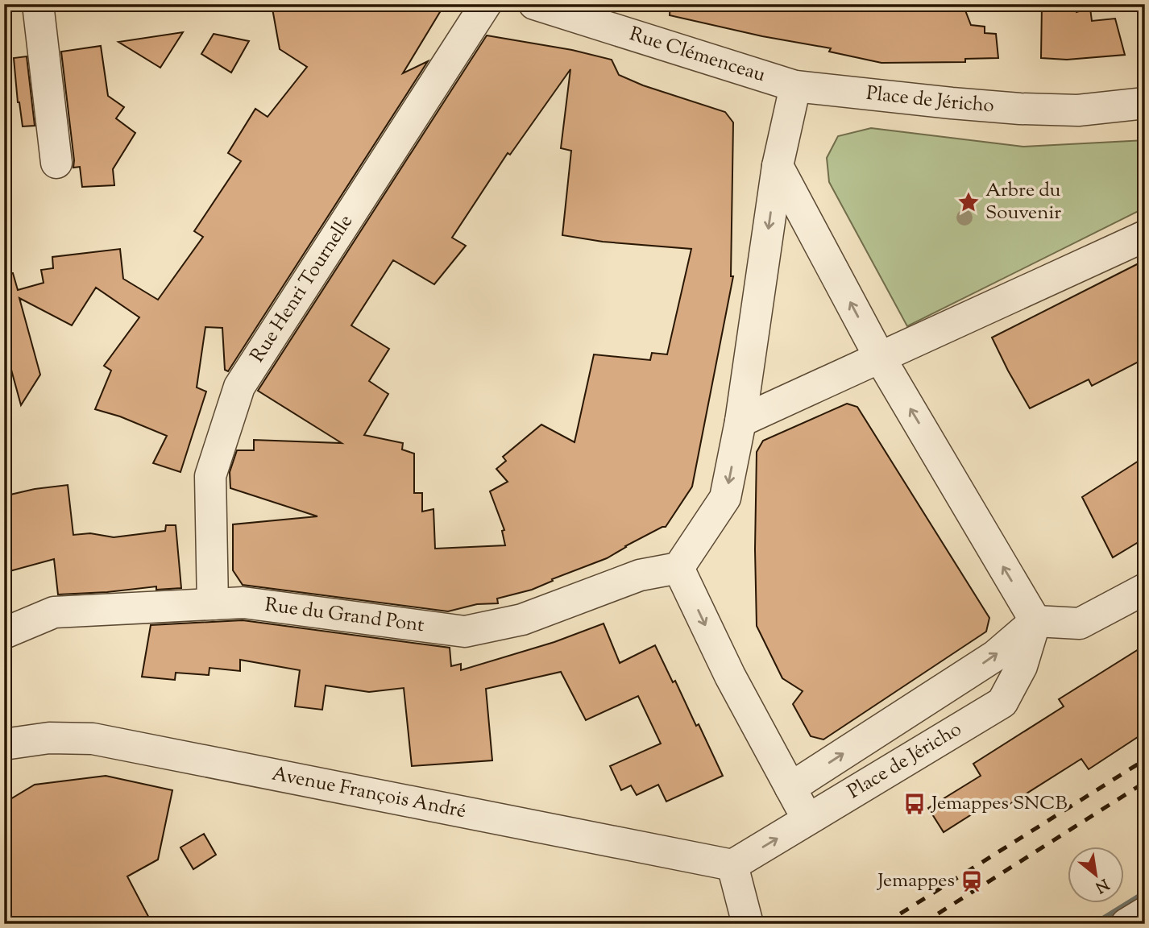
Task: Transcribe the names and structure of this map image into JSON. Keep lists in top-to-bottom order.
{
  "streets": {
    "street": [
      "Rue Clémenceau",
      "Place de Jéricho",
      "Rue Henri Tournelle",
      "Rue du Grand Pont",
      "Avenue François André"
    ]
  },
  "crossings": [
    ["Rue Clémenceau", "Place de Jéricho"],
    ["Place de Jéricho", "Avenue François André"],
    ["Rue Henri Tournelle", "Rue du Grand Pont"]
  ],
  "places": {
    "place": ["Arbre du Souvenir"],
    "bus stop": ["Jemappes SNCB"],
    "station": ["Jemappes"]
  },
  "north": "bottom right"
}
